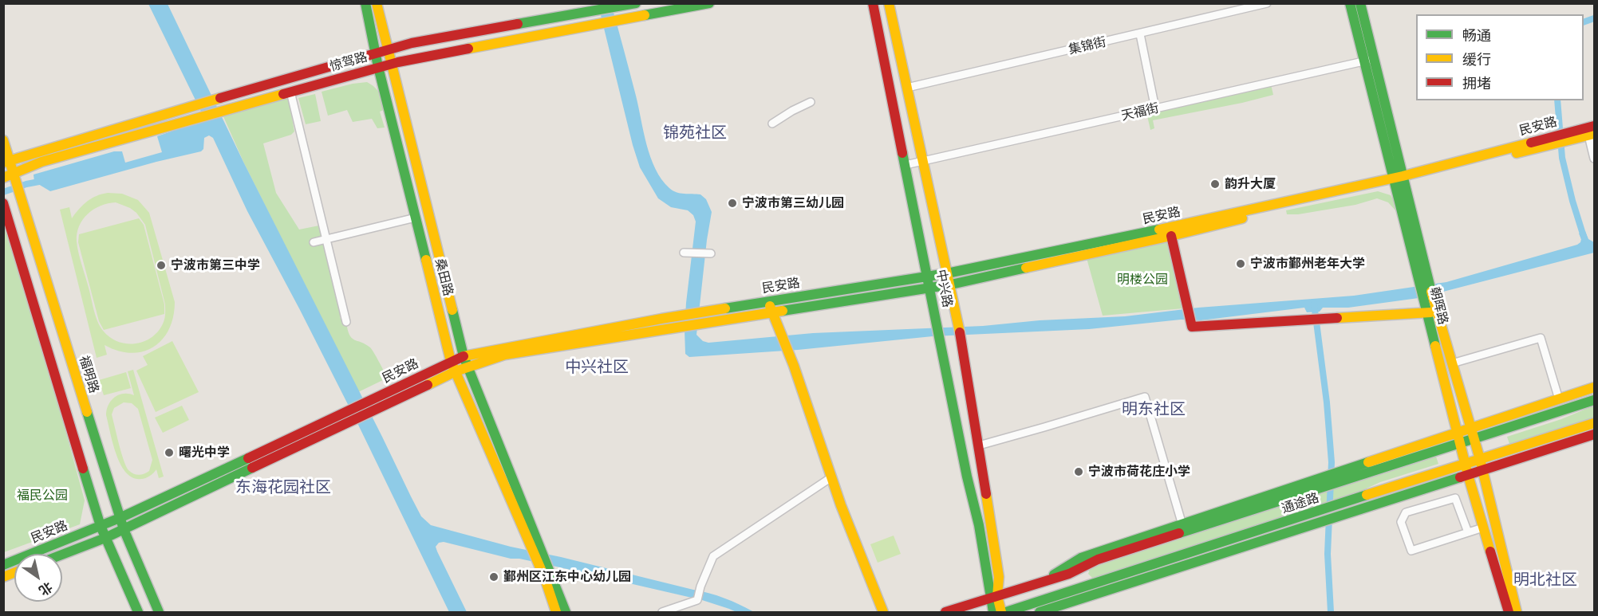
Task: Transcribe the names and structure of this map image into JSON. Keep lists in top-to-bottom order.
{
  "streets": {
    "main road": [
      "惊驾路",
      "民安路",
      "桑田路",
      "中兴路",
      "朝晖路",
      "福明路",
      "通途路"
    ],
    "street": ["集锦街", "天福街"]
  },
  "crossings": [
    ["集锦街", "中兴路"],
    ["惊驾路", "桑田路"],
    ["惊驾路", "福明路"],
    ["天福街", "中兴路"],
    ["天福街", "朝晖路"],
    ["民安路", "桑田路"],
    ["民安路", "中兴路"],
    ["民安路", "朝晖路"],
    ["民安路", "福明路"],
    ["中兴路", "通途路"],
    ["朝晖路", "通途路"]
  ],
  "districts": [
    "锦苑社区",
    "中兴社区",
    "明东社区",
    "东海花园社区",
    "明北社区"
  ],
  "parks": ["明楼公园", "福民公园"],
  "places": [
    "韵升大厦",
    "宁波市第三幼儿园",
    "宁波市鄞州老年大学",
    "宁波市第三中学",
    "曙光中学",
    "宁波市荷花庄小学",
    "鄞州区江东中心幼儿园"
  ],
  "legend": ["畅通", "缓行", "拥堵"],
  "north": "bottom right"
}
